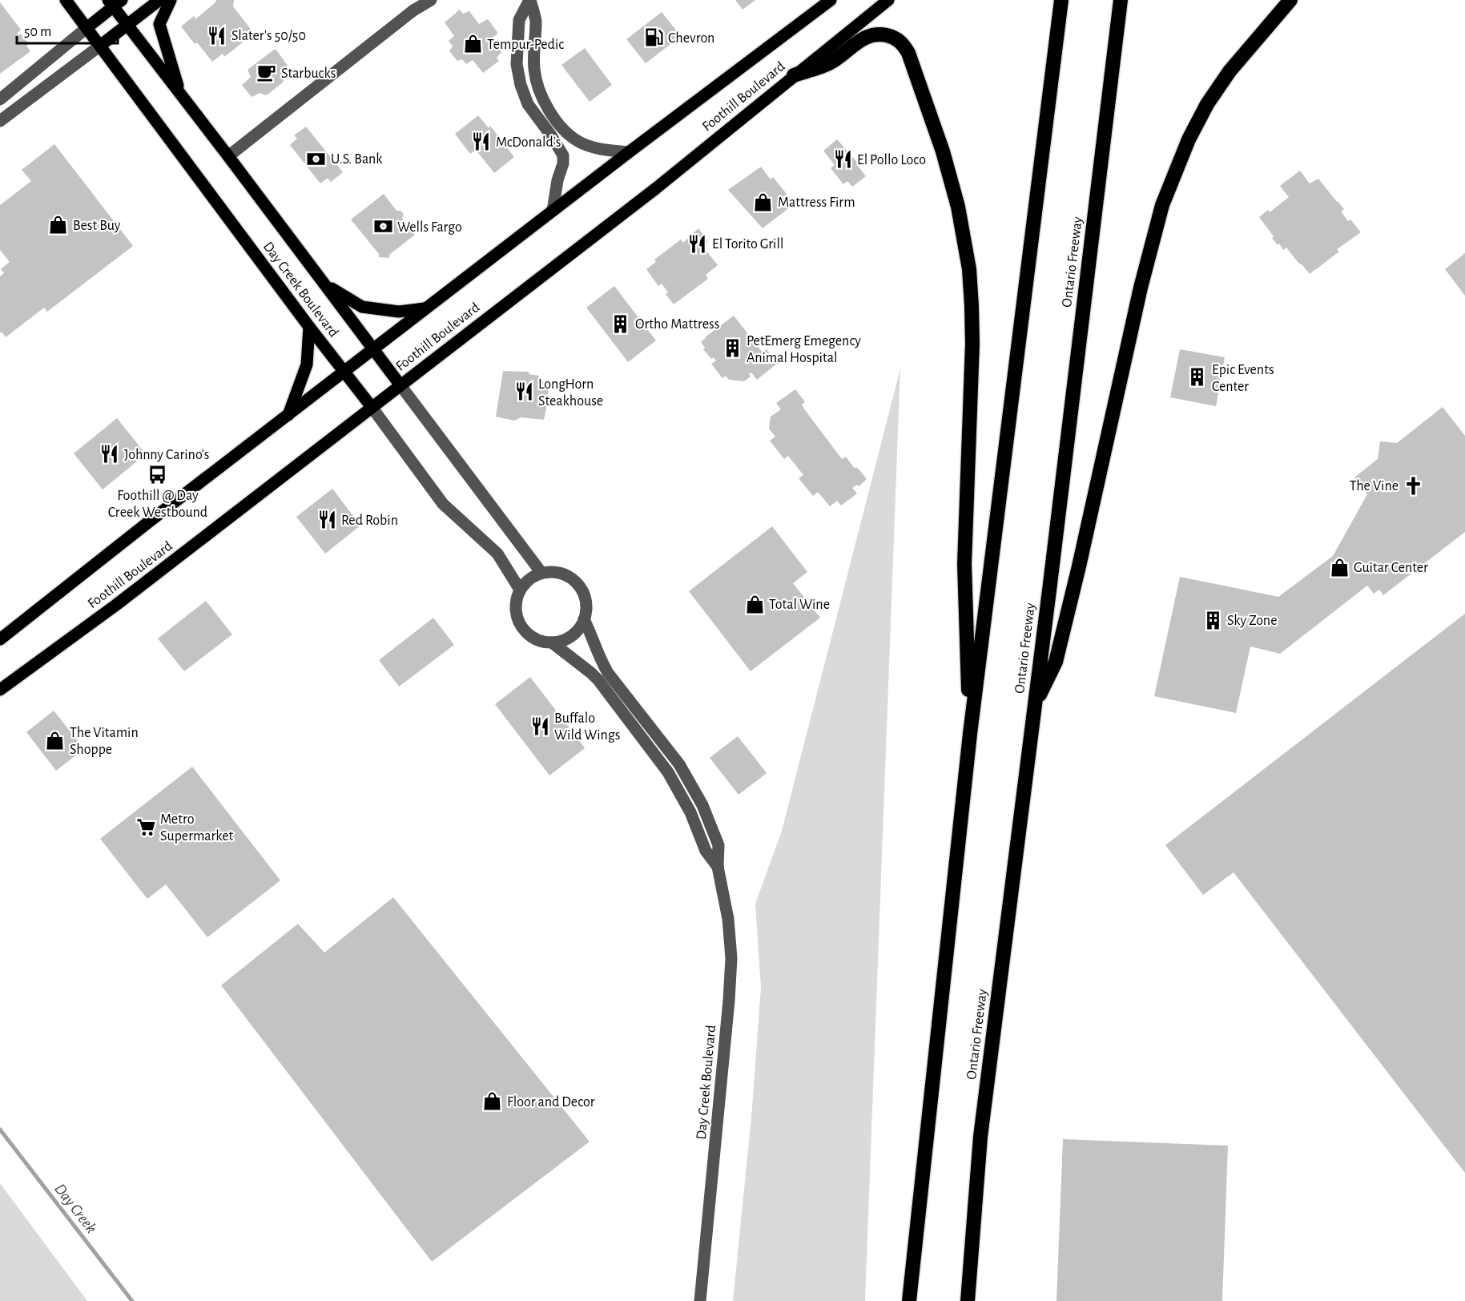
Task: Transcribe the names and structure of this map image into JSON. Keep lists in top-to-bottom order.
{
  "streets": {
    "highway": ["Ontario Freeway"],
    "main road": ["Foothill Boulevard", "Day Creek Boulevard"]
  },
  "crossings": [
    ["Foothill Boulevard", "Day Creek Boulevard"]
  ],
  "water": ["Day Creek"],
  "places": {
    "restaurant": [
      "Slater's 50/50",
      "McDonald's",
      "El Pollo Loco",
      "El Torito Grill",
      "LongHorn Steakhouse",
      "Johnny Carino's",
      "Red Robin",
      "Buffalo Wild Wings"
    ],
    "fuel station": ["Chevron"],
    "shop": [
      "Tempur-Pedic",
      "Mattress Firm",
      "Best Buy",
      "Guitar Center",
      "Total Wine",
      "The Vitamin Shoppe",
      "Floor and Decor"
    ],
    "cafe": ["Starbucks"],
    "bank": ["U.S. Bank", "Wells Fargo"],
    "building": [
      "Ortho Mattress",
      "PetEmerg Emegency Animal Hospital",
      "Epic Events Center",
      "Sky Zone"
    ],
    "bus stop": ["Foothill @ Day Creek Westbound"],
    "church": ["The Vine"],
    "supermarket": ["Metro Supermarket"]
  },
  "scale_bar": "50 m"
}
